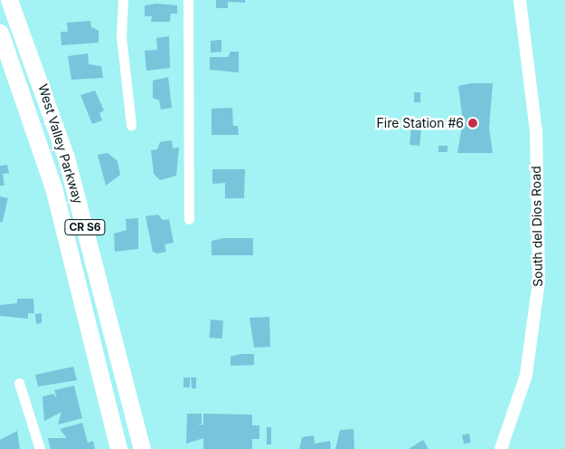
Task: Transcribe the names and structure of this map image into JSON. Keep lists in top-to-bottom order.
{
  "streets": {
    "main road": ["West Valley Parkway", "CR S6"],
    "street": ["South del Dios Road"]
  },
  "places": ["Fire Station #6"]
}
